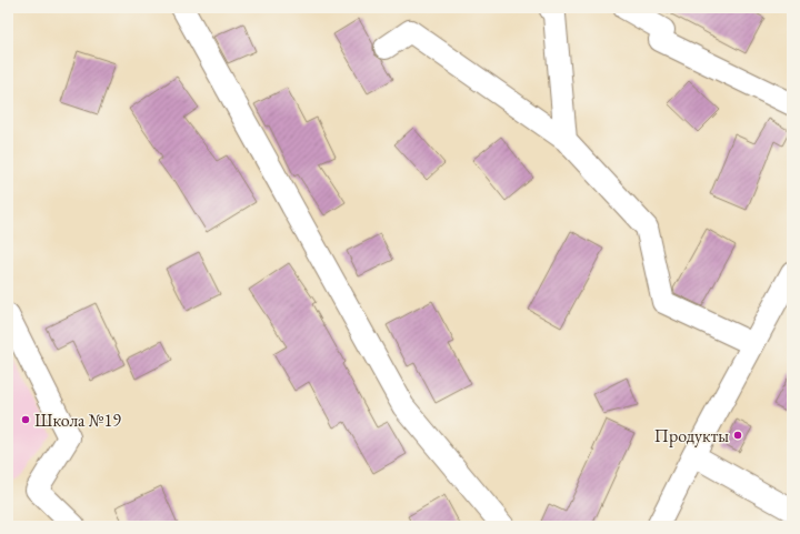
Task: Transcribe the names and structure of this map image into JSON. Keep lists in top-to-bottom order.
{
  "places": ["Школа №19", "Продукты"]
}
